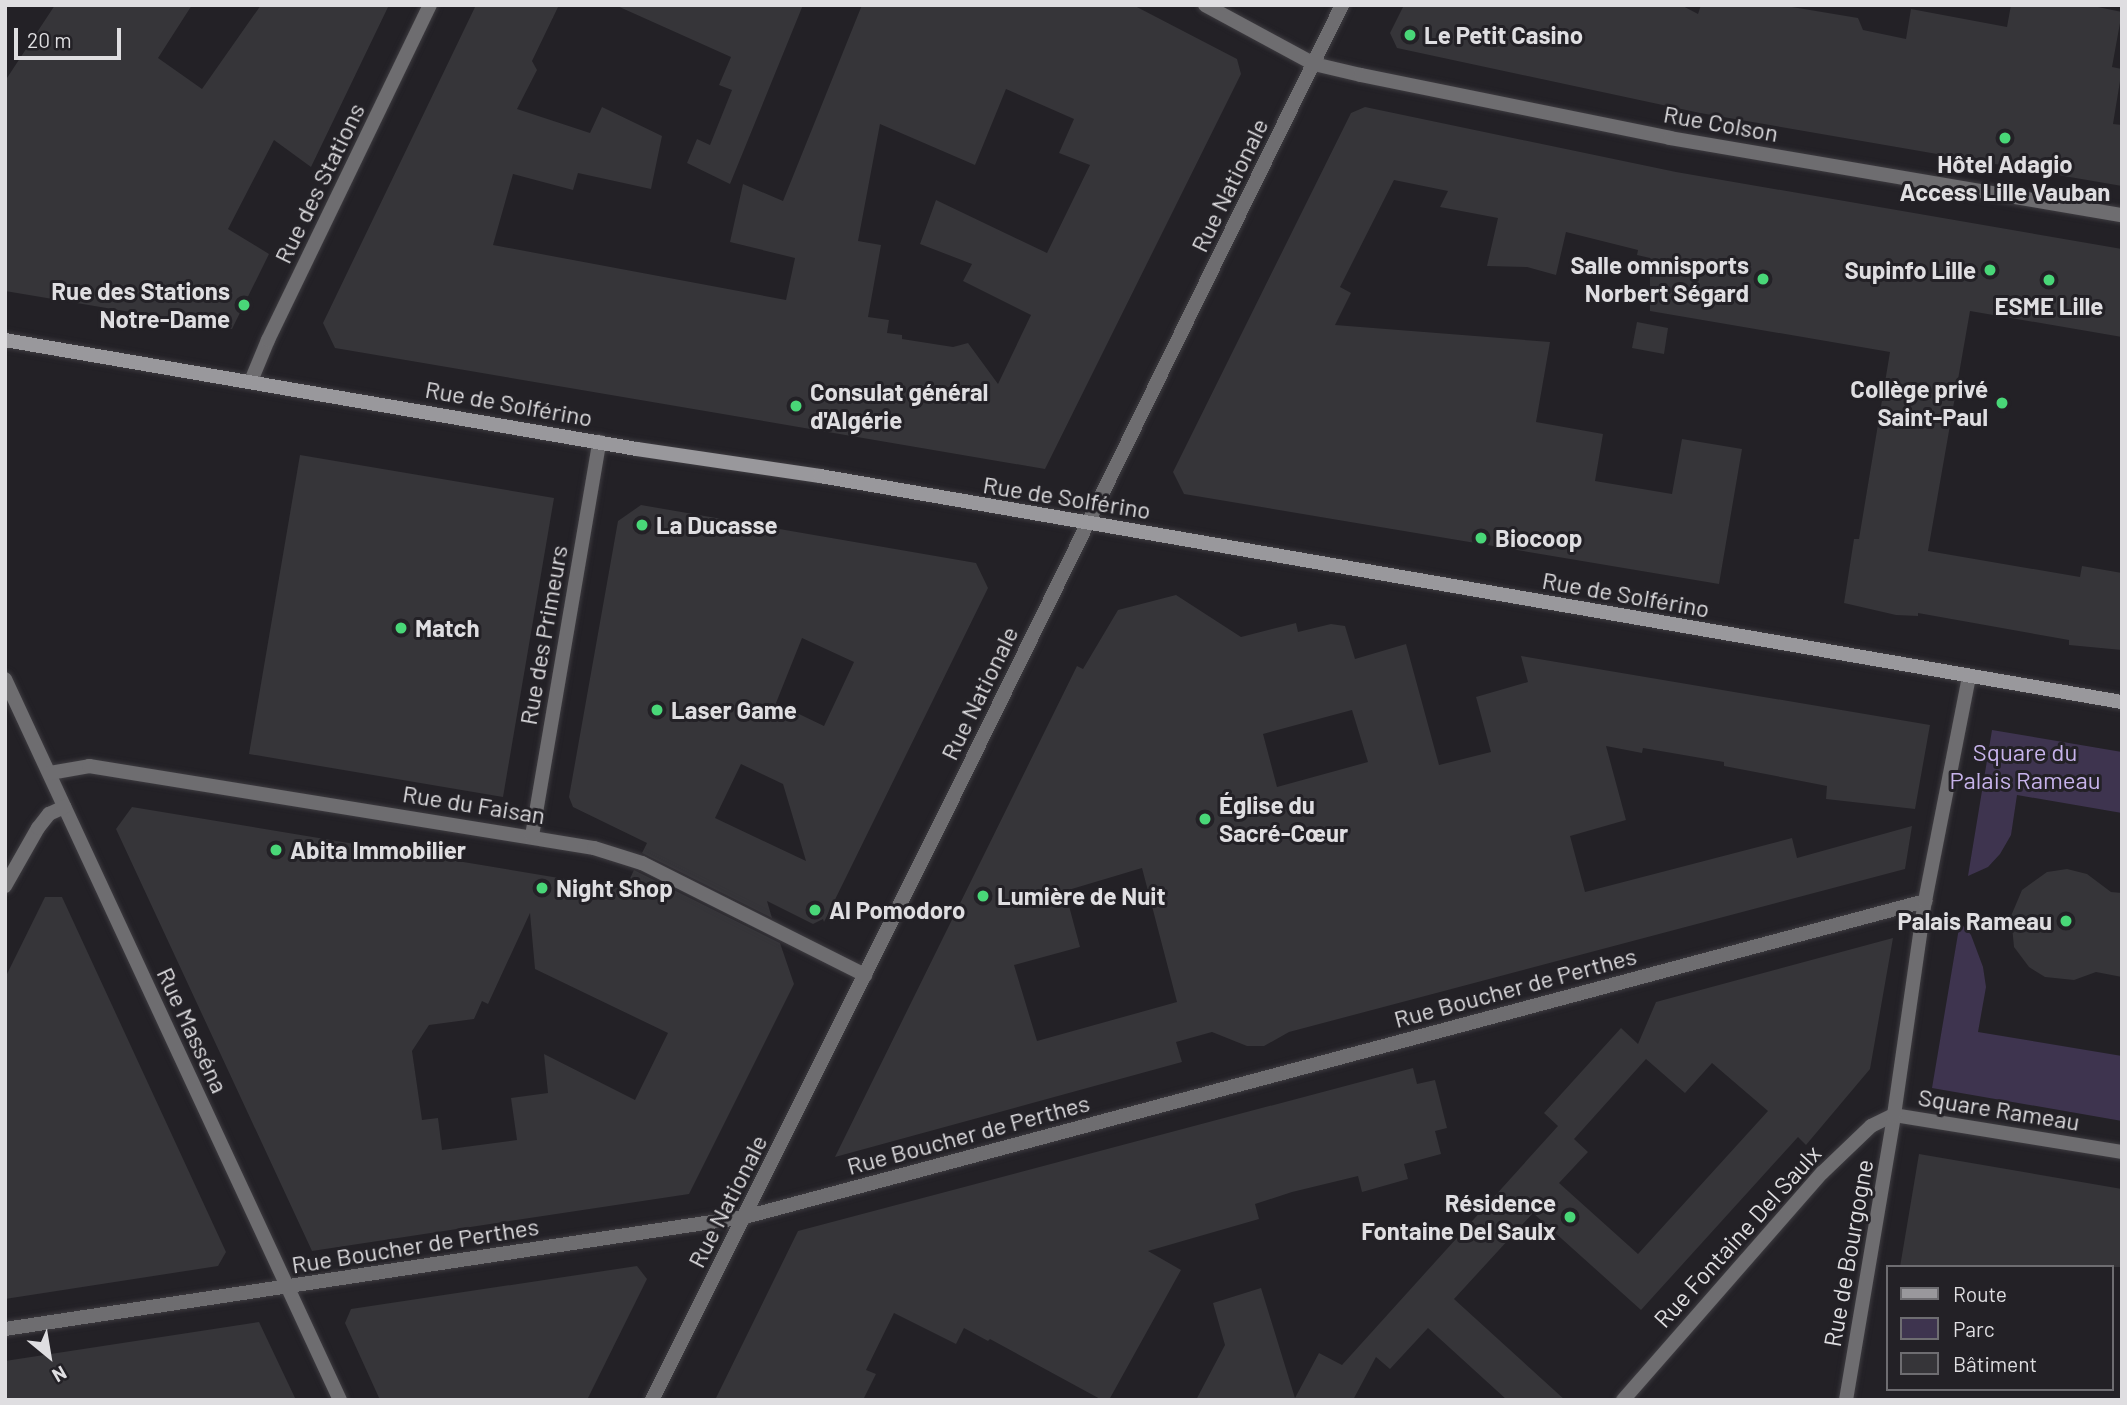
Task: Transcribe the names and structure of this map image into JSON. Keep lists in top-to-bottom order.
{
  "streets": {
    "main road": ["Rue de Solférino"],
    "street": [
      "Rue Colson",
      "Rue des Stations",
      "Rue Nationale",
      "Rue des Primeurs",
      "Rue du Faisan",
      "Rue Boucher de Perthes",
      "Rue Masséna",
      "Square Rameau",
      "Rue Fontaine Del Saulx",
      "Rue de Bourgogne"
    ]
  },
  "crossings": [
    ["Rue Colson", "Rue Nationale"],
    ["Rue des Stations", "Rue de Solférino"],
    ["Rue Nationale", "Rue de Solférino"],
    ["Rue Nationale", "Rue du Faisan"],
    ["Rue Nationale", "Rue Boucher de Perthes"],
    ["Rue de Solférino", "Rue des Primeurs"],
    ["Rue de Solférino", "Square Rameau"],
    ["Rue des Primeurs", "Rue du Faisan"],
    ["Rue du Faisan", "Rue Masséna"],
    ["Rue Boucher de Perthes", "Rue Masséna"],
    ["Rue Boucher de Perthes", "Square Rameau"],
    ["Square Rameau", "Rue Fontaine Del Saulx"],
    ["Square Rameau", "Rue de Bourgogne"],
    ["Rue Fontaine Del Saulx", "Rue de Bourgogne"]
  ],
  "parks": ["Square du Palais Rameau"],
  "places": [
    "Le Petit Casino",
    "Hôtel Adagio Access Lille Vauban",
    "Supinfo Lille",
    "Salle omnisports Norbert Ségard",
    "ESME Lille",
    "Rue des Stations Notre-Dame",
    "Collège privé Saint-Paul",
    "Consulat général d'Algérie",
    "La Ducasse",
    "Biocoop",
    "Match",
    "Laser Game",
    "Église du Sacré-Cœur",
    "Abita Immobilier",
    "Night Shop",
    "Lumière de Nuit",
    "Al Pomodoro",
    "Palais Rameau",
    "Résidence Fontaine Del Saulx"
  ],
  "legend": ["Route", "Parc", "Bâtiment"],
  "scale_bar": "20 m",
  "north": "bottom right"
}
